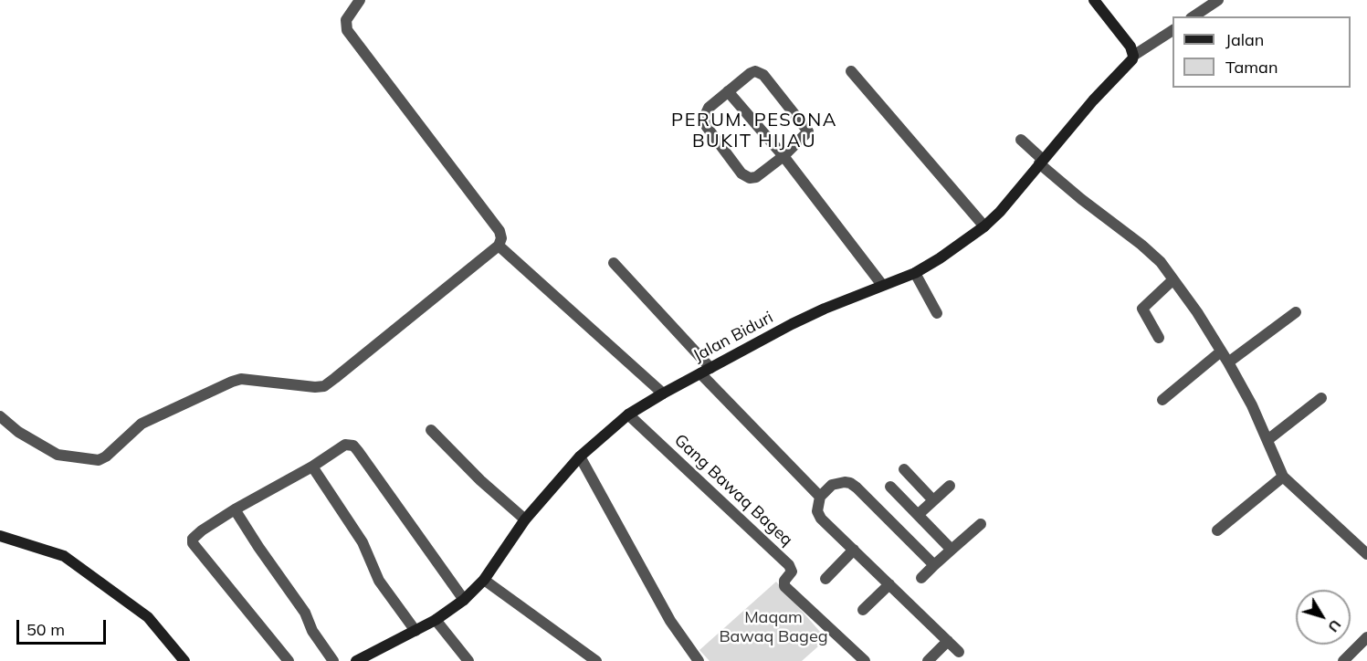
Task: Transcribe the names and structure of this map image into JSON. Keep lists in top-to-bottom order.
{
  "streets": {
    "street": ["Jalan Biduri", "Gang Bawaq Bageq"]
  },
  "crossings": [
    ["Jalan Biduri", "Gang Bawaq Bageq"]
  ],
  "districts": ["PERUM. PESONA BUKIT HIJAU"],
  "parks": ["Maqam Bawaq Bageg"],
  "legend": ["Jalan", "Taman"],
  "scale_bar": "50 m",
  "north": "bottom right"
}
